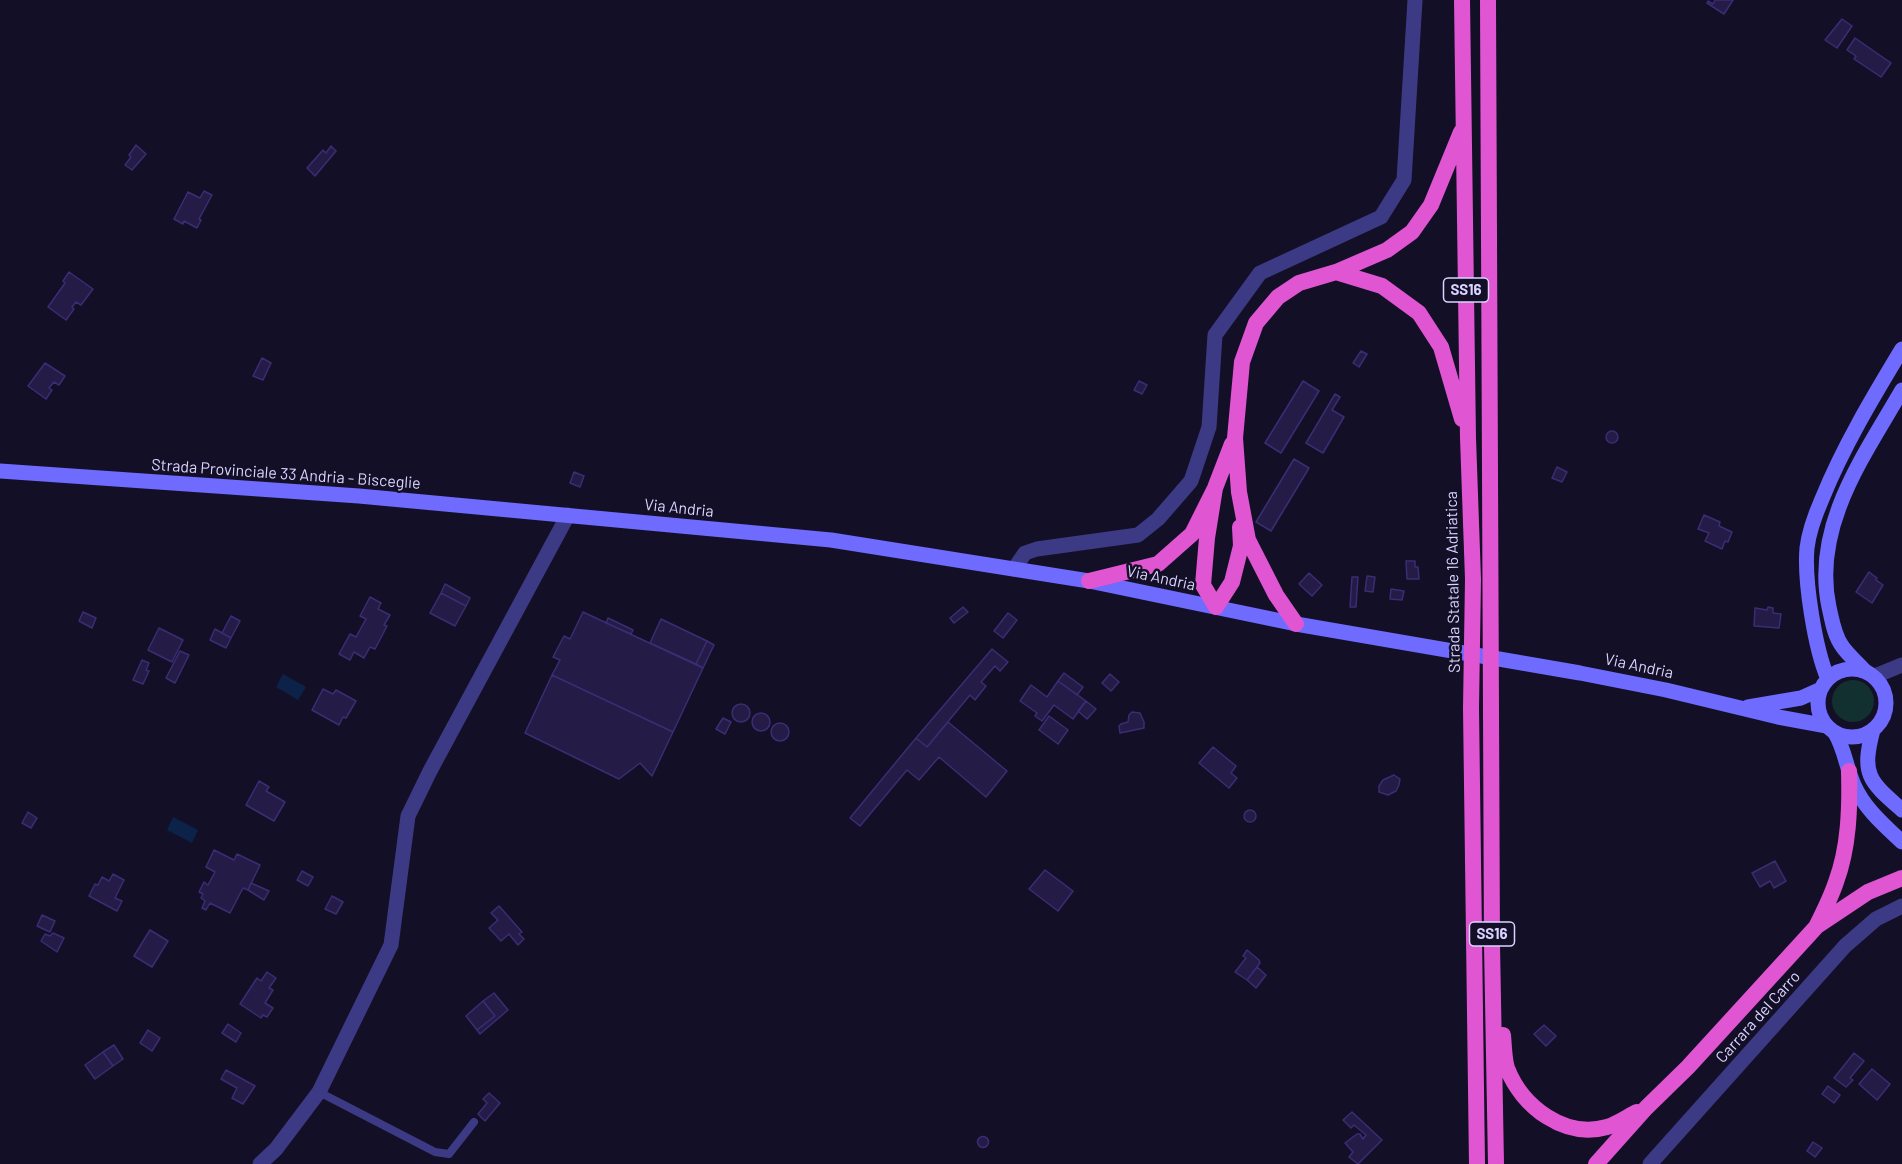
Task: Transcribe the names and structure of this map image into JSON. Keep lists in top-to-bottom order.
{
  "streets": {
    "highway": ["SS16", "Strada Statale 16 Adriatica"],
    "main road": ["Strada Provinciale 33 Andria - Bisceglie", "Via Andria"],
    "street": ["Carrara del Carro"]
  },
  "crossings": [
    ["SS16", "Via Andria"],
    ["SS16", "Strada Statale 16 Adriatica"],
    ["Strada Provinciale 33 Andria - Bisceglie", "Via Andria"]
  ]
}
